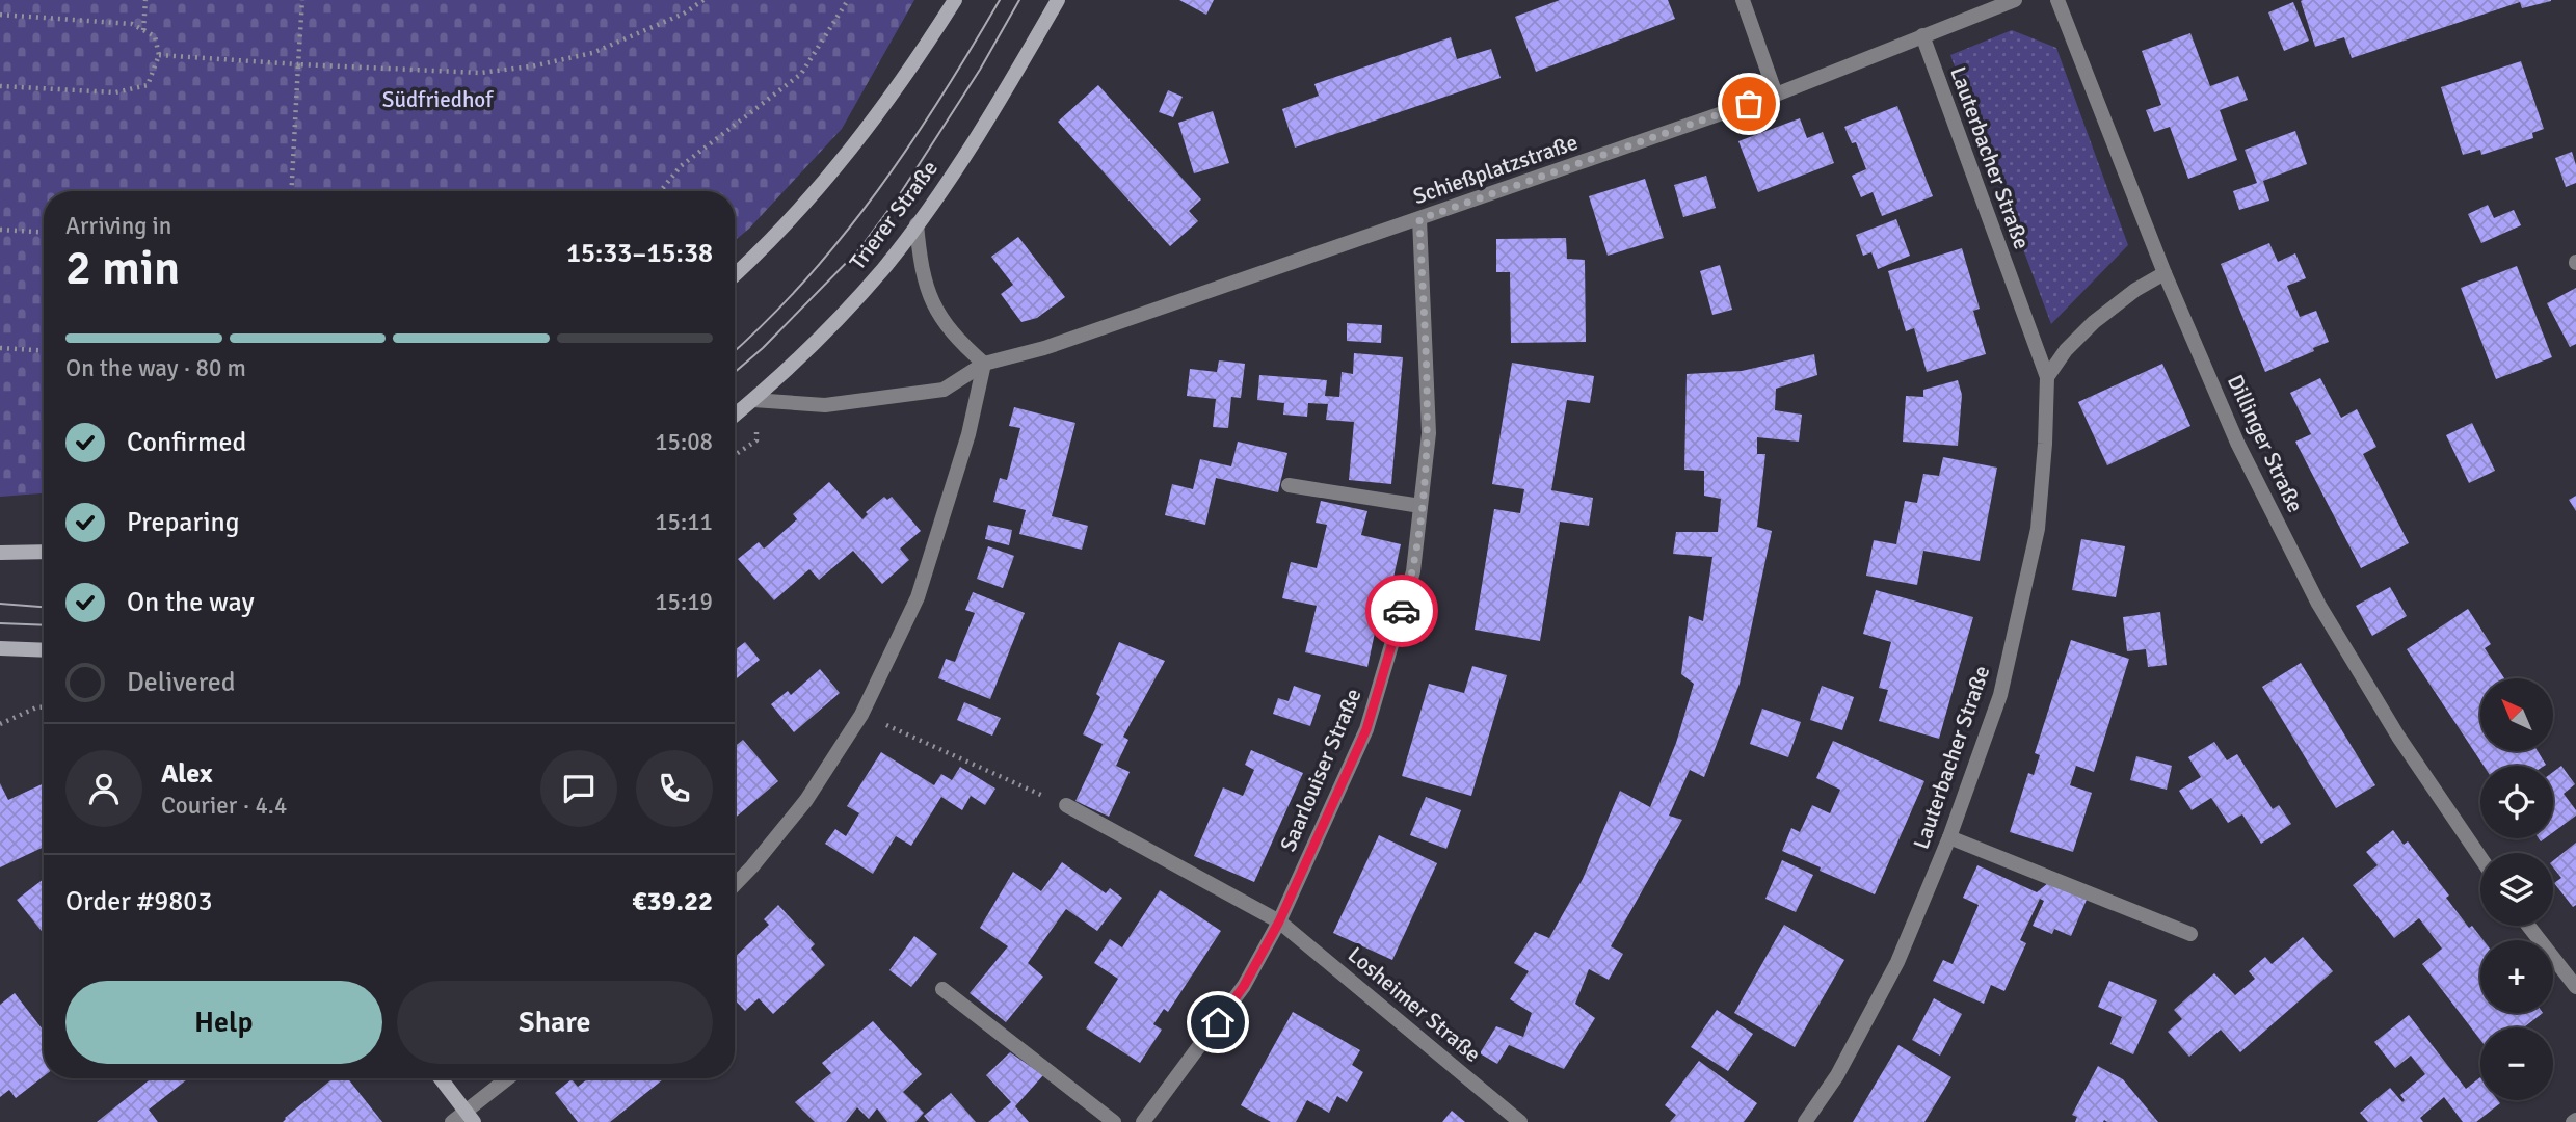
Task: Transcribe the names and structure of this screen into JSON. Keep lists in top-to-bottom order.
{
  "streets": {
    "main road": ["Trierer Straße"],
    "street": [
      "Lauterbacher Straße",
      "Schießplatzstraße",
      "Dillinger Straße",
      "Saarlouiser Straße",
      "Losheimer Straße"
    ]
  },
  "crossings": [
    ["Lauterbacher Straße", "Schießplatzstraße"],
    ["Schießplatzstraße", "Trierer Straße"],
    ["Schießplatzstraße", "Saarlouiser Straße"],
    ["Saarlouiser Straße", "Losheimer Straße"]
  ],
  "parks": ["Südfriedhof"],
  "north": "top left",
  "page": {
    "heading": ["2 min", "Arriving in", "15:33–15:38"],
    "panel": [
      "Alex",
      "Courier · 4.4",
      "Order #9803",
      "€39.22"
    ],
    "bar": "On the way · 80 m",
    "list": [
      ["Confirmed", "15:08"],
      ["Preparing", "15:11"],
      ["On the way", "15:19"],
      "Delivered"
    ],
    "map_buttons": ["+", "−"],
    "buttons": ["Help", "Share"]
  }
}
